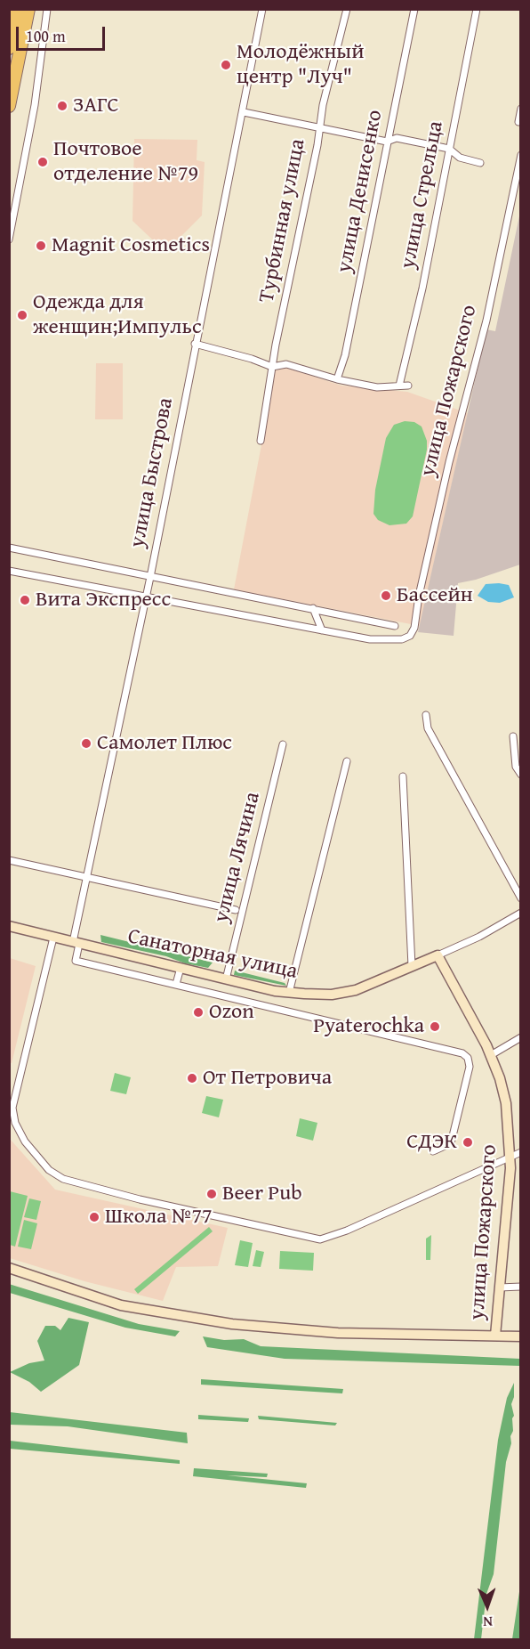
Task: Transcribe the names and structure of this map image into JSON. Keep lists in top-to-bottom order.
{
  "streets": {
    "street": [
      "улица Денисенко",
      "улица Стрельца",
      "Турбинная улица",
      "улица Пожарского",
      "улица Быстрова",
      "улица Лячина",
      "Санаторная улица"
    ]
  },
  "crossings": [
    ["улица Пожарского", "Санаторная улица"],
    ["улица Быстрова", "Санаторная улица"],
    ["улица Лячина", "Санаторная улица"]
  ],
  "places": [
    "Молодёжный центр \"Луч\"",
    "ЗАГС",
    "Почтовое отделение №79",
    "Magnit Cosmetics",
    "Одежда для женщин;Импульс",
    "Бассейн",
    "Вита Экспресс",
    "Самолет Плюс",
    "Ozon",
    "Pyaterochka",
    "От Петровича",
    "СДЭК",
    "Beer Pub",
    "Школа №77"
  ],
  "scale_bar": "100 m",
  "north": "bottom"
}
